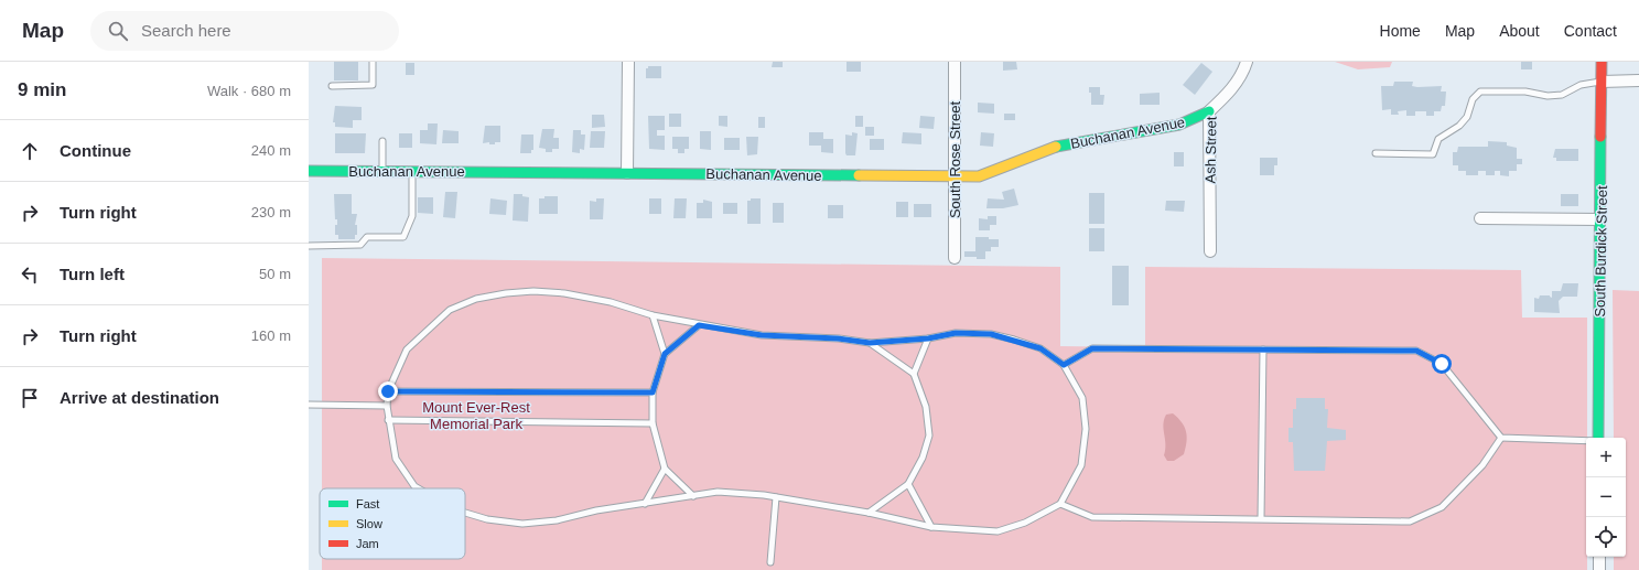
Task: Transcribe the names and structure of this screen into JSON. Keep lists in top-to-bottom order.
{
  "streets": {
    "street": [
      "Buchanan Avenue",
      "Ash Street",
      "South Rose Street",
      "South Burdick Street"
    ]
  },
  "crossings": [
    ["Buchanan Avenue", "Ash Street"],
    ["Buchanan Avenue", "South Rose Street"]
  ],
  "parks": ["Mount Ever-Rest Memorial Park"],
  "legend": ["Fast", "Slow", "Jam"],
  "page": {
    "header": "Map",
    "search": "Search here",
    "nav": [
      "Home",
      "Map",
      "About",
      "Contact"
    ],
    "heading": ["9 min", "Walk · 680 m"],
    "list": [
      ["Continue", "240 m"],
      ["Turn right", "230 m"],
      ["Turn left", "50 m"],
      ["Turn right", "160 m"],
      "Arrive at destination"
    ],
    "map_buttons": ["+", "−"]
  }
}
